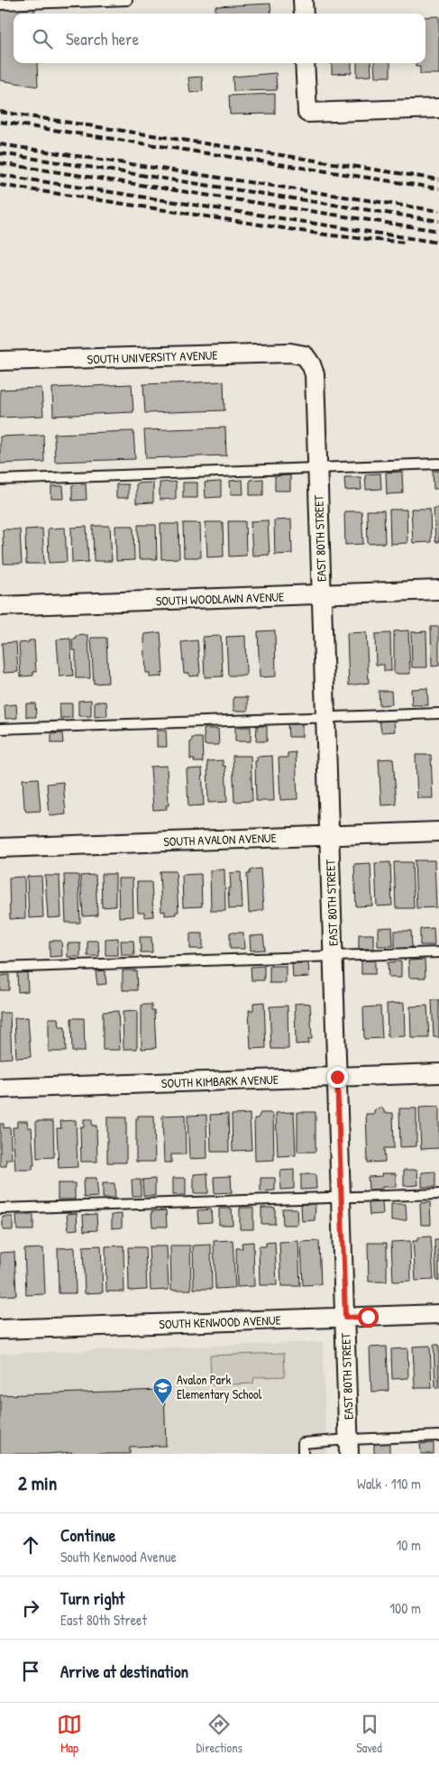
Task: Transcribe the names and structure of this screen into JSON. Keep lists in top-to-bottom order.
{
  "streets": {
    "street": [
      "SOUTH UNIVERSITY AVENUE",
      "EAST 80TH STREET",
      "SOUTH WOODLAWN AVENUE",
      "SOUTH AVALON AVENUE",
      "SOUTH KIMBARK AVENUE",
      "SOUTH KENWOOD AVENUE"
    ]
  },
  "crossings": [
    ["SOUTH UNIVERSITY AVENUE", "EAST 80TH STREET"],
    ["EAST 80TH STREET", "SOUTH WOODLAWN AVENUE"],
    ["EAST 80TH STREET", "SOUTH AVALON AVENUE"],
    ["EAST 80TH STREET", "SOUTH KIMBARK AVENUE"],
    ["EAST 80TH STREET", "SOUTH KENWOOD AVENUE"]
  ],
  "places": {
    "school or university": ["Avalon Park Elementary School"]
  },
  "page": {
    "search": "Search here",
    "heading": ["2 min", "Walk · 110 m"],
    "list": [
      ["Continue", "South Kenwood Avenue", "10 m"],
      ["Turn right", "East 80th Street", "100 m"],
      "Arrive at destination"
    ],
    "nav": ["Map", "Directions", "Saved"]
  }
}
